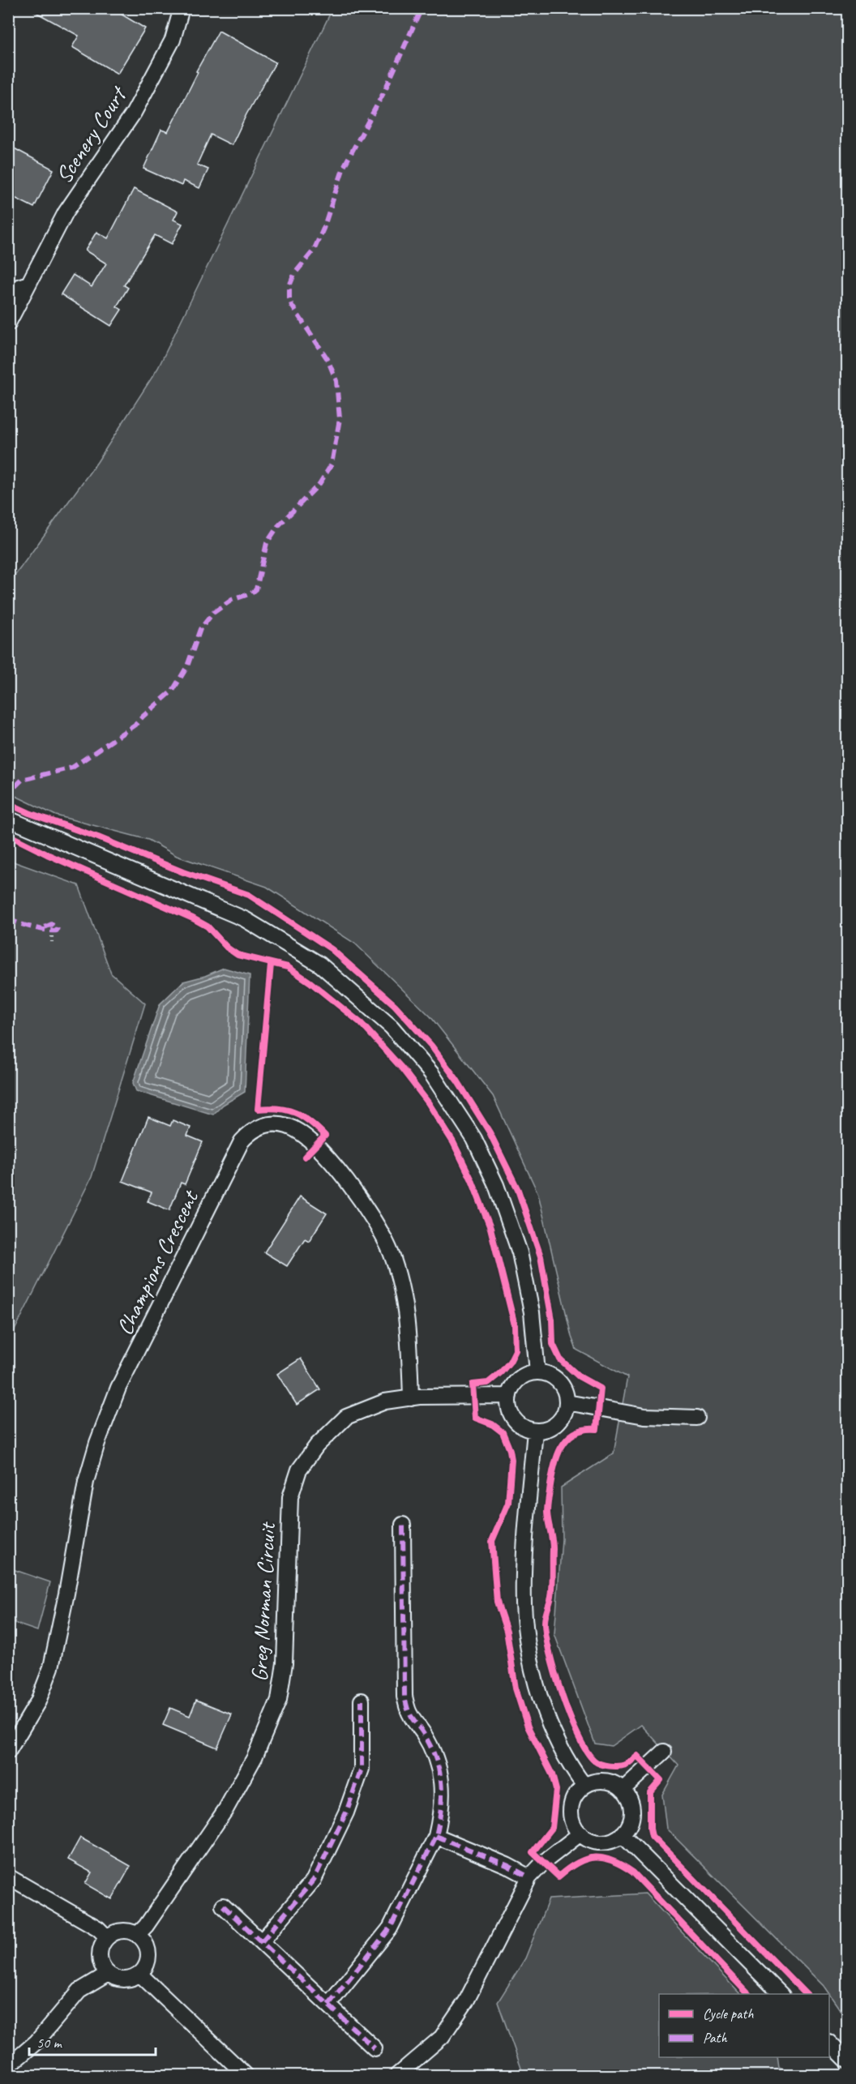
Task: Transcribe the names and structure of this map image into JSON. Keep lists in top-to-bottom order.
{
  "streets": {
    "street": ["Scenery Court", "Champions Crescent", "Greg Norman Circuit"]
  },
  "crossings": [
    ["Champions Crescent", "Greg Norman Circuit"]
  ],
  "legend": ["Cycle path", "Path"],
  "scale_bar": "50 m"
}
